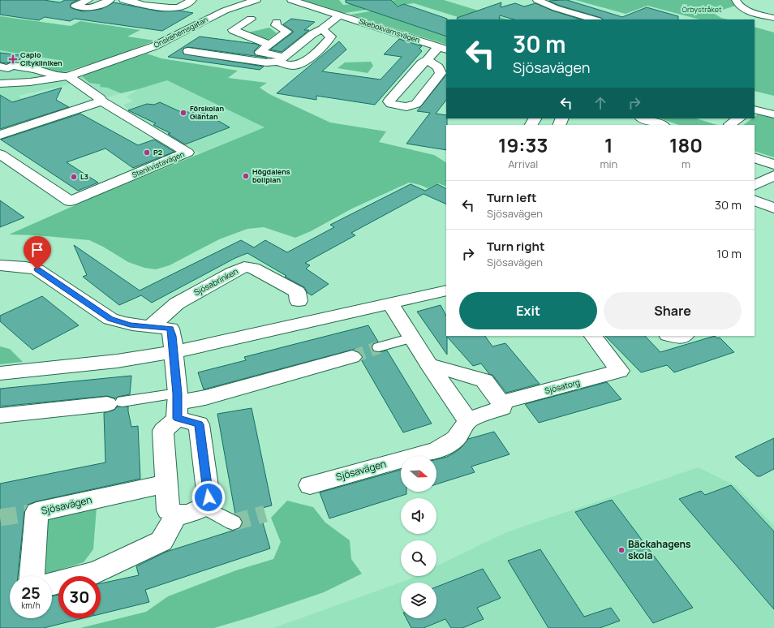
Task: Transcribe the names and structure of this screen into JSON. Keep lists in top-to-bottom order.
{
  "streets": {
    "street": [
      "Skebokvarnsvägen",
      "Önskehemsgatan",
      "Stenkvistavägen",
      "Sjösabrinken",
      "Sjösatorg",
      "Sjösavägen"
    ]
  },
  "crossings": [
    ["Önskehemsgatan", "Stenkvistavägen"],
    ["Sjösatorg", "Sjösavägen"]
  ],
  "parks": ["Örbystråket"],
  "places": {
    "health": ["Capio Citykliniken"],
    "other": [
      "Förskolan Gläntan",
      "P2",
      "Högdalens bollplan",
      "L3",
      "Bäckahagens skola"
    ]
  },
  "north": "right",
  "page": {
    "turn": ["30 m", "Sjösavägen"],
    "eta": [
      "19:33",
      "Arrival",
      "1",
      "min",
      "180",
      "m"
    ],
    "list": [
      {
        "name": "Turn left",
        "note": "Sjösavägen",
        "value": "30 m"
      },
      {
        "name": "Turn right",
        "note": "Sjösavägen",
        "value": "10 m"
      }
    ],
    "buttons": ["Exit", "Share"],
    "speed": "25 km/h",
    "limit": "30"
  }
}
